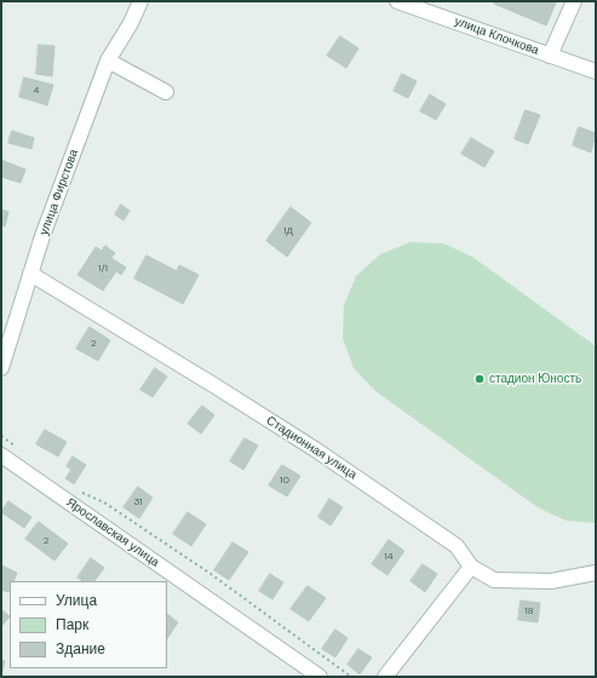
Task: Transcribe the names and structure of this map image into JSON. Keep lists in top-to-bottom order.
{
  "streets": {
    "street": [
      "улица Клочкова",
      "улица Фирстова",
      "Стадионная улица",
      "Ярославская улица"
    ]
  },
  "crossings": [
    ["улица Фирстова", "Стадионная улица"]
  ],
  "places": ["стадион Юность"],
  "house_numbers": [
    "4",
    "1Д",
    "1/1",
    "2",
    "10",
    "31",
    "2",
    "14",
    "18"
  ],
  "legend": ["Улица", "Парк", "Здание"]
}
